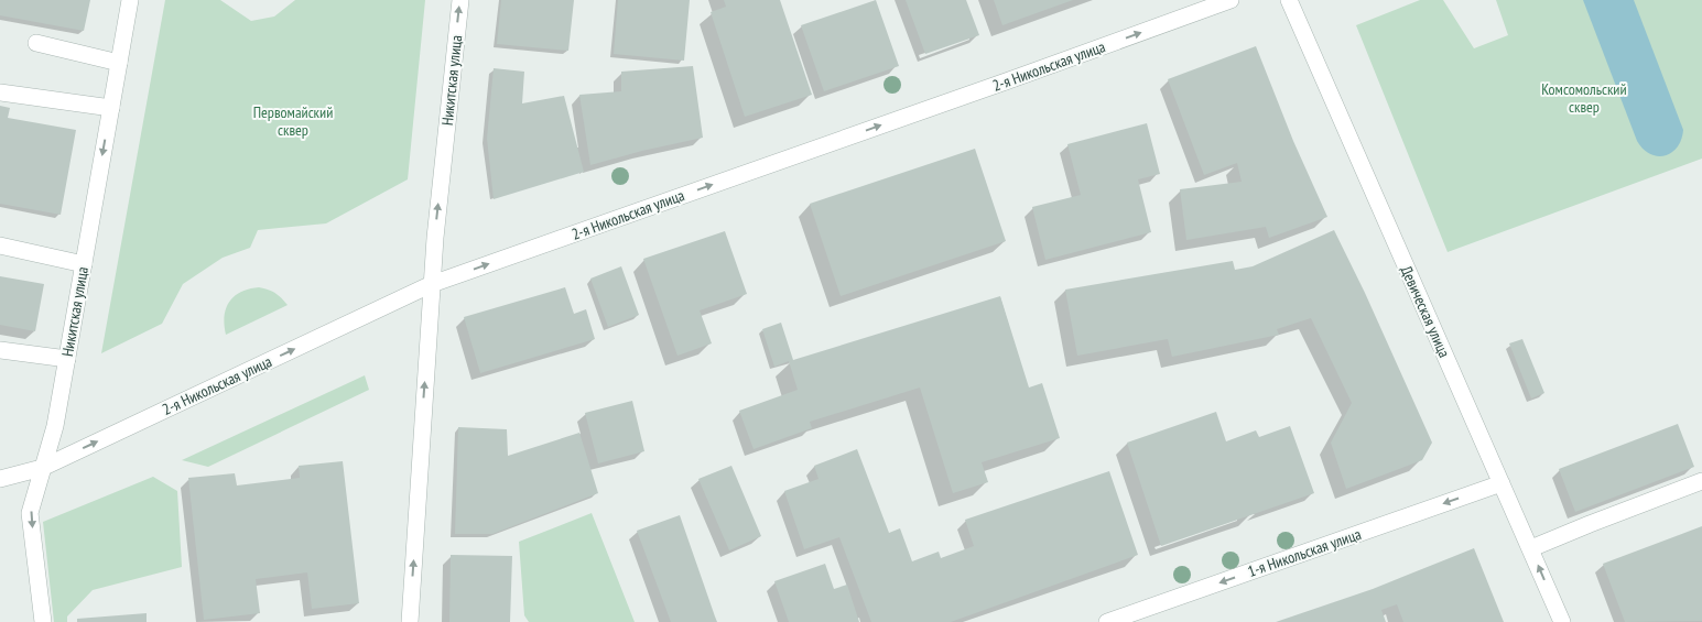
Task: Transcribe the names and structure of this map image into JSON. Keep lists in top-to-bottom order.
{
  "streets": {
    "street": [
      "2-я Никольская улица",
      "Никитская улица",
      "Девическая улица",
      "1-я Никольская улица"
    ]
  },
  "crossings": [
    ["2-я Никольская улица", "Никитская улица"],
    ["Девическая улица", "1-я Никольская улица"]
  ],
  "one_way": ["2-я Никольская улица", "1-я Никольская улица"],
  "parks": ["Комсомольский сквер", "Первомайский сквер"]
}
